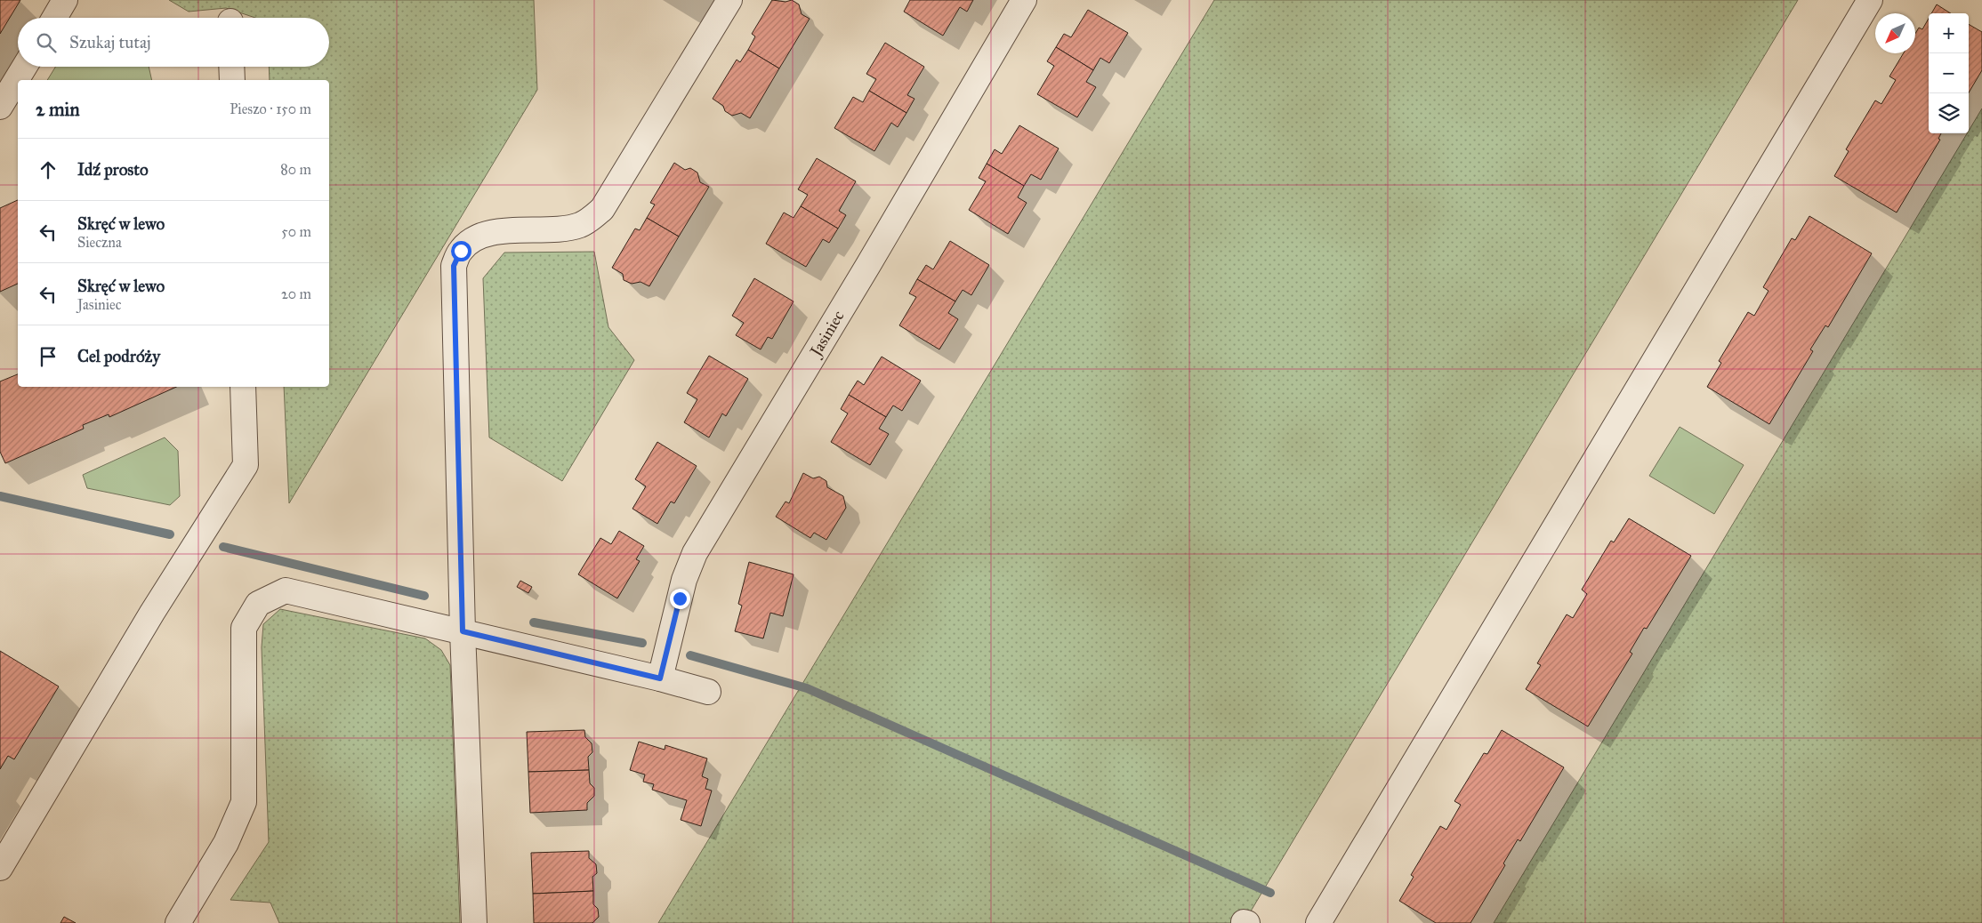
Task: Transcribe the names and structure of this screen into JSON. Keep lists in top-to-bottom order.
{
  "streets": {
    "street": ["Jasiniec"]
  },
  "north": "bottom left",
  "page": {
    "map_buttons": ["+", "−"],
    "search": "Szukaj tutaj",
    "heading": ["2 min", "Pieszo · 150 m"],
    "list": [
      ["Idź prosto", "80 m"],
      ["Skręć w lewo", "Sieczna", "50 m"],
      ["Skręć w lewo", "Jasiniec", "20 m"],
      "Cel podróży"
    ]
  }
}
